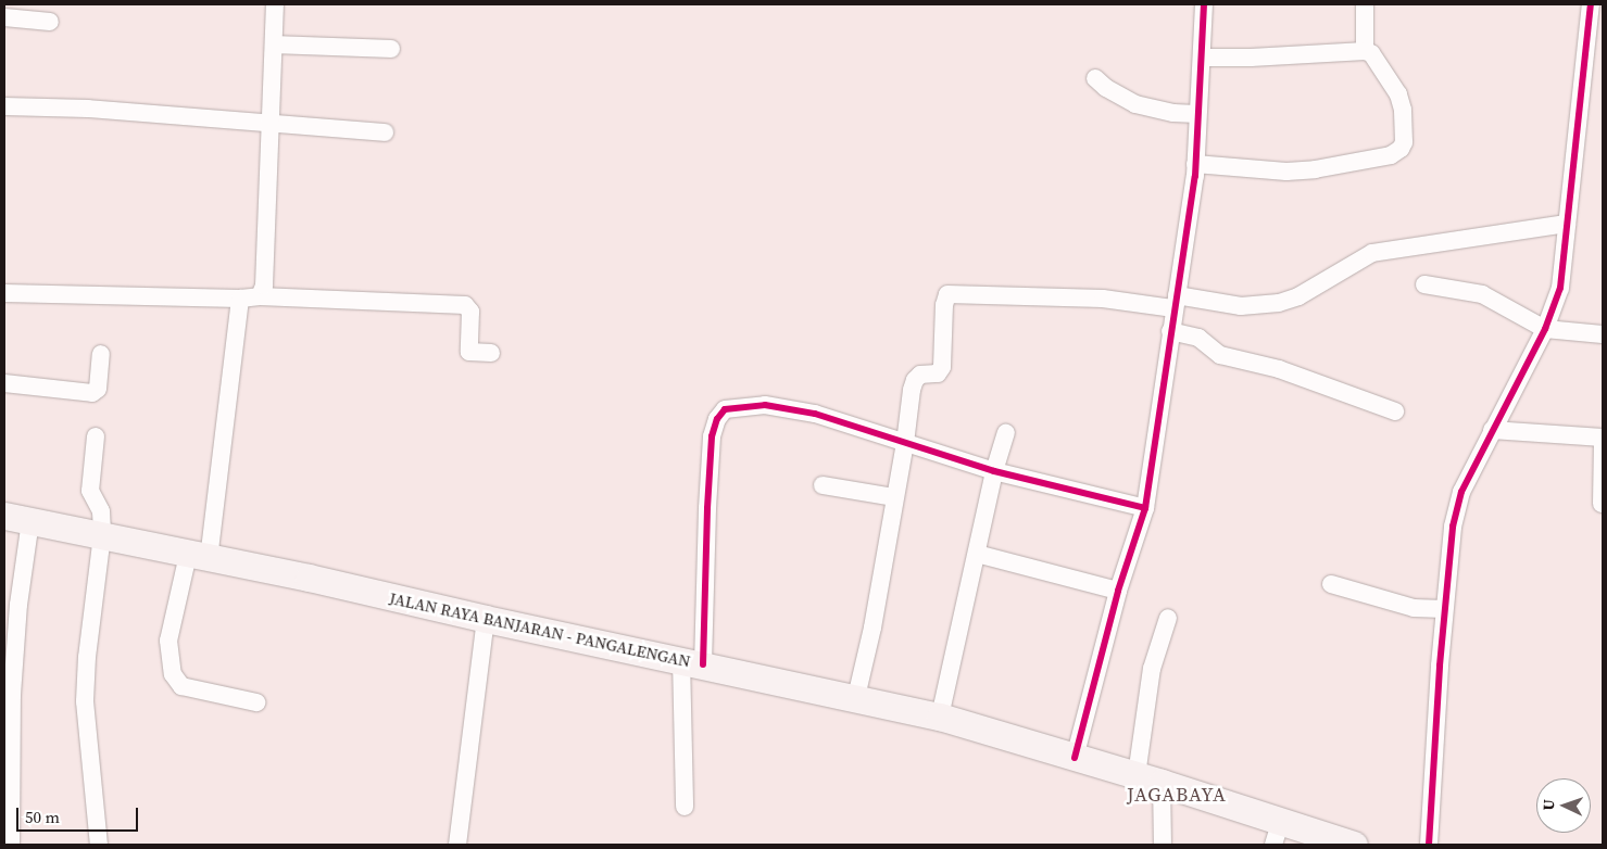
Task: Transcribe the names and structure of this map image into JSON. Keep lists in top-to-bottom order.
{
  "streets": {
    "main road": ["JALAN RAYA BANJARAN - PANGALENGAN"]
  },
  "districts": ["JAGABAYA"],
  "scale_bar": "50 m",
  "north": "left"
}
